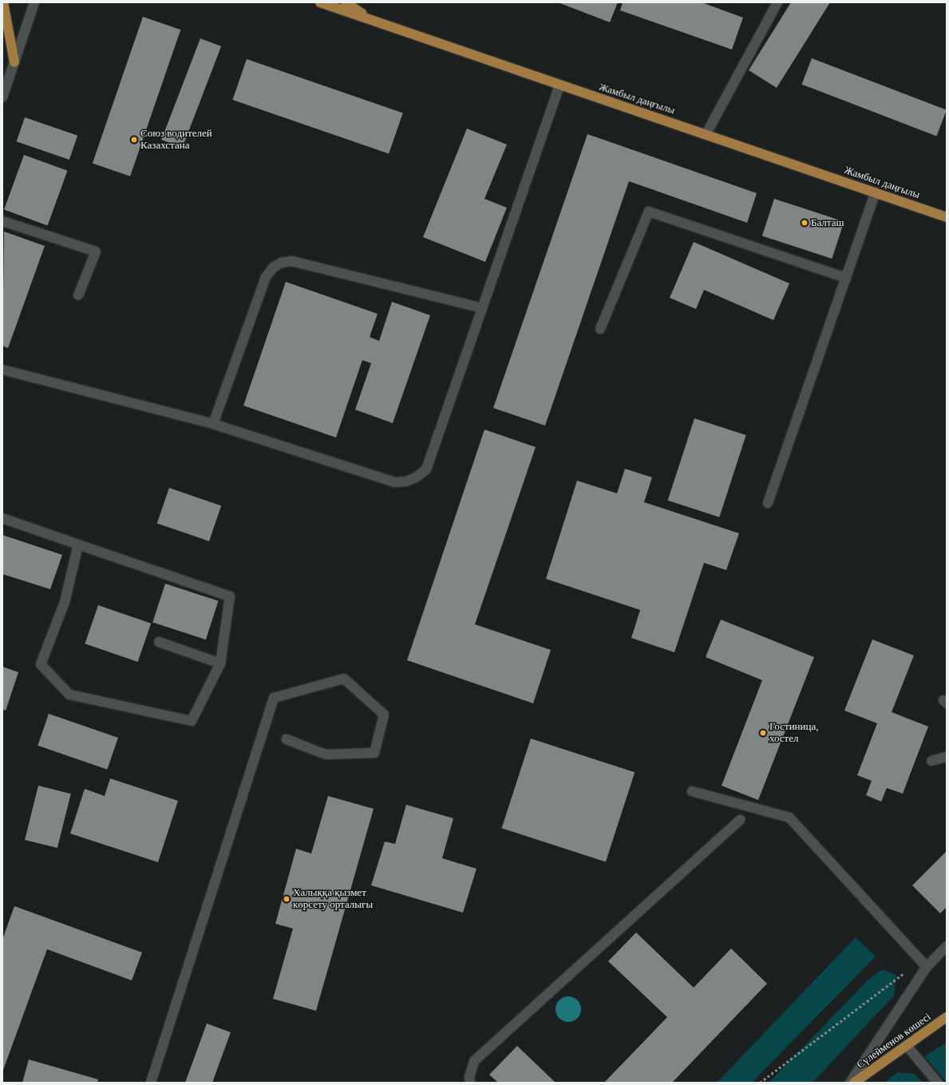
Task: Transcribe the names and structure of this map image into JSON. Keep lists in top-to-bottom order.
{
  "streets": {
    "main road": ["Жамбыл даңғылы", "Сүлейменов көшесі"]
  },
  "places": [
    "Союз водителей Казахстана",
    "Балташ",
    "Гостиница, хостел",
    "Халыққа қызмет көрсету орталығы"
  ]
}
